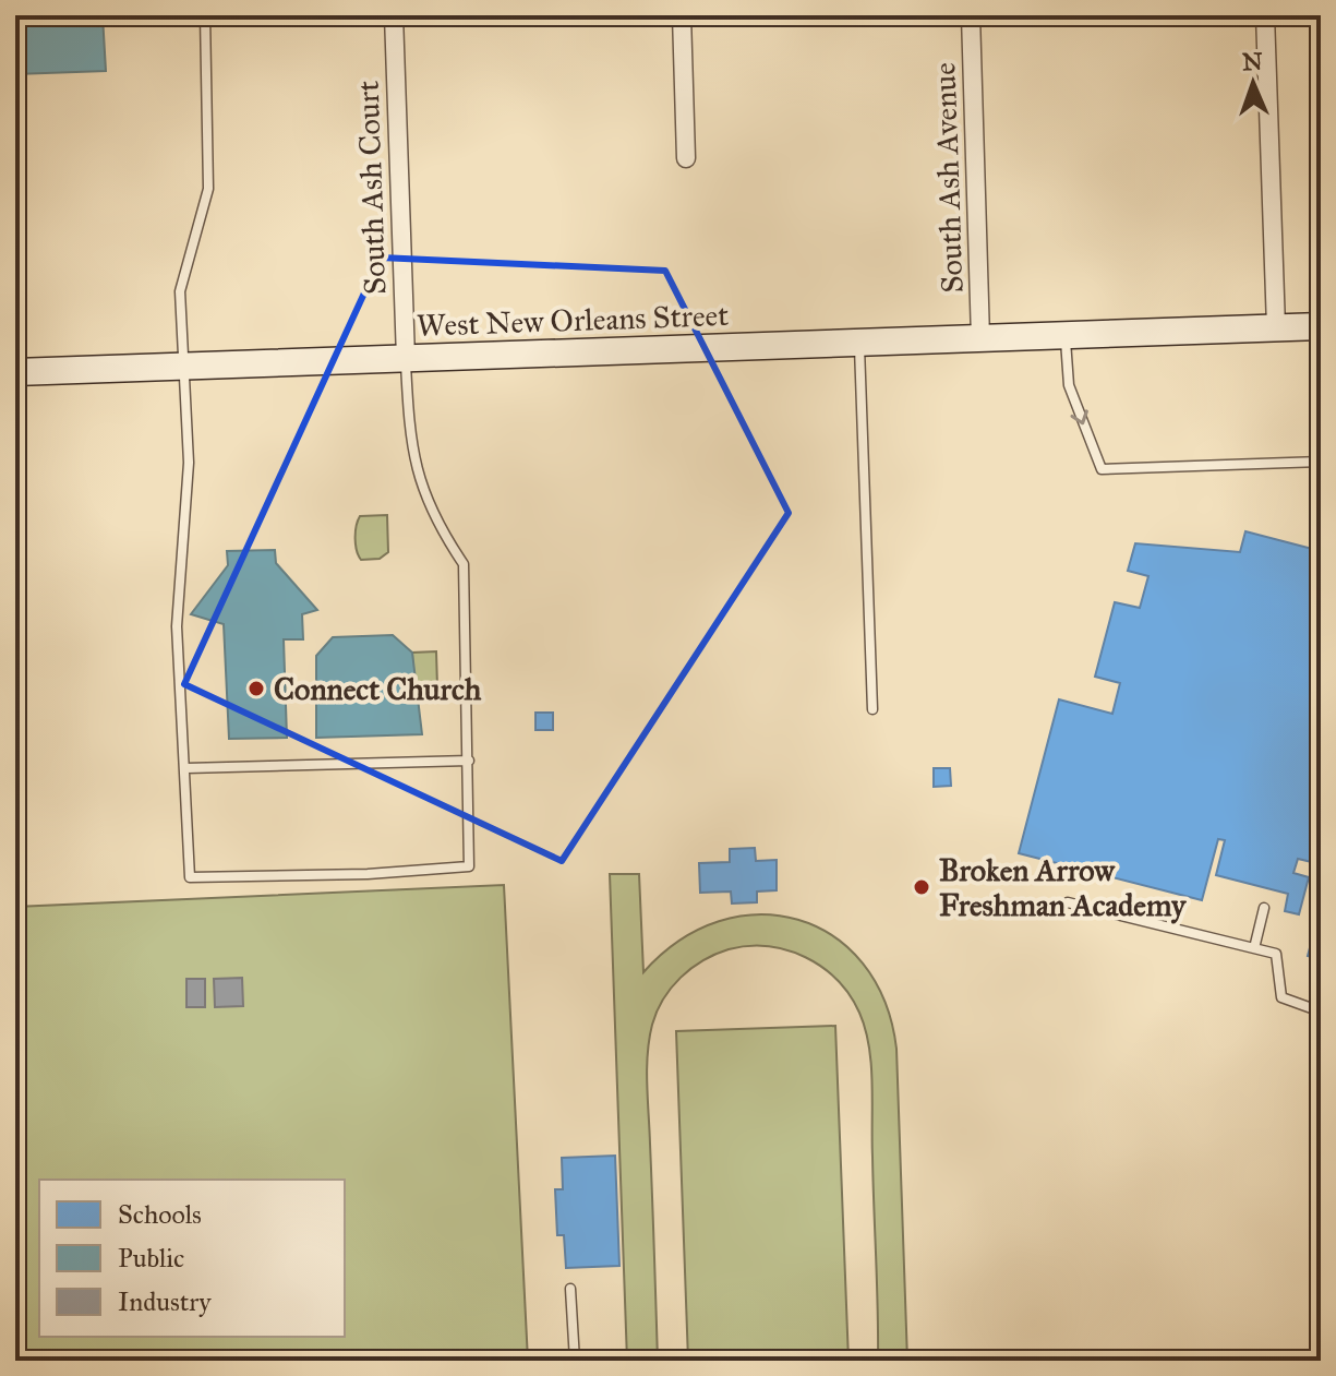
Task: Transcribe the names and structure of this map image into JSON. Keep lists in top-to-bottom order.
{
  "streets": {
    "main road": ["West New Orleans Street"],
    "street": ["South Ash Avenue", "South Ash Court"]
  },
  "crossings": [
    ["South Ash Avenue", "West New Orleans Street"],
    ["South Ash Court", "West New Orleans Street"]
  ],
  "places": ["Connect Church", "Broken Arrow Freshman Academy"],
  "legend": ["Schools", "Public", "Industry"],
  "north": "top"
}
